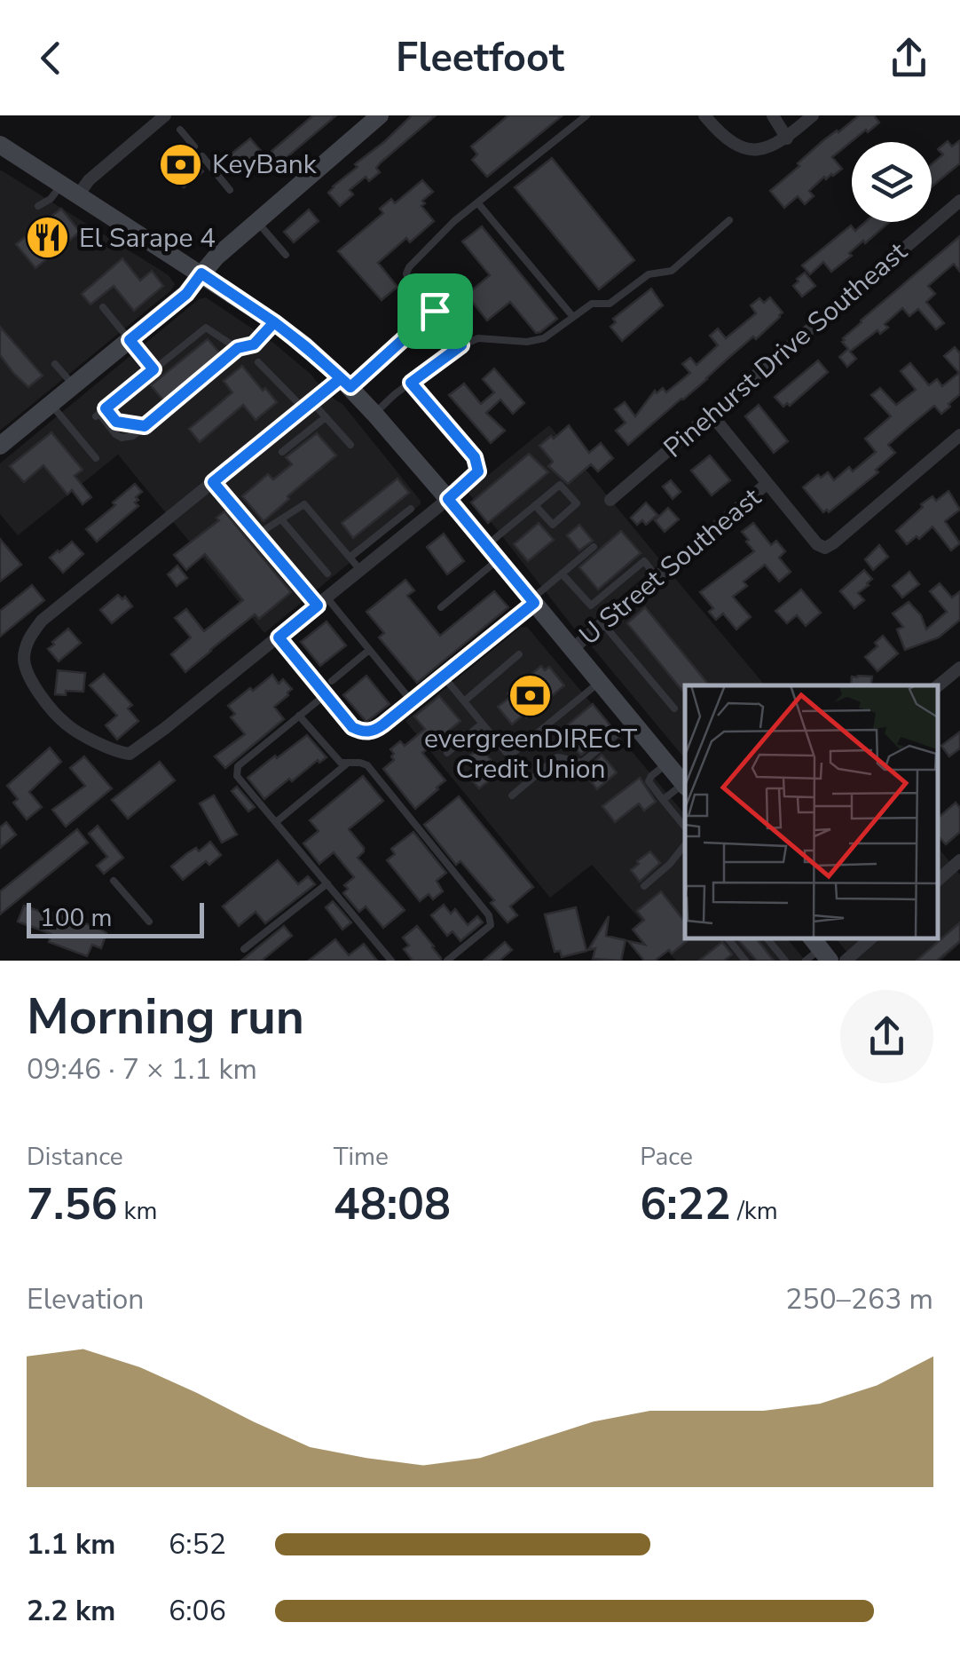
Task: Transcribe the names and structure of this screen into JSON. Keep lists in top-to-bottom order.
{
  "streets": {
    "street": ["Pinehurst Drive Southeast", "U Street Southeast"]
  },
  "places": {
    "bank": ["KeyBank", "evergreenDIRECT Credit Union"],
    "restaurant": ["El Sarape 4"]
  },
  "scale_bar": "100 m",
  "page": {
    "header": "Fleetfoot",
    "scale": "100 m",
    "heading": ["Morning run", "09:46 · 7 × 1.1 km"],
    "stats": [
      ["Distance", "7.56 km"],
      ["Time", "48:08"],
      ["Pace", "6:22 /km"]
    ],
    "chart": ["Elevation", "250–263 m"],
    "list": [
      {
        "name": "1.1 km",
        "note": "6:52"
      },
      {
        "name": "2.2 km",
        "note": "6:06"
      }
    ]
  }
}
